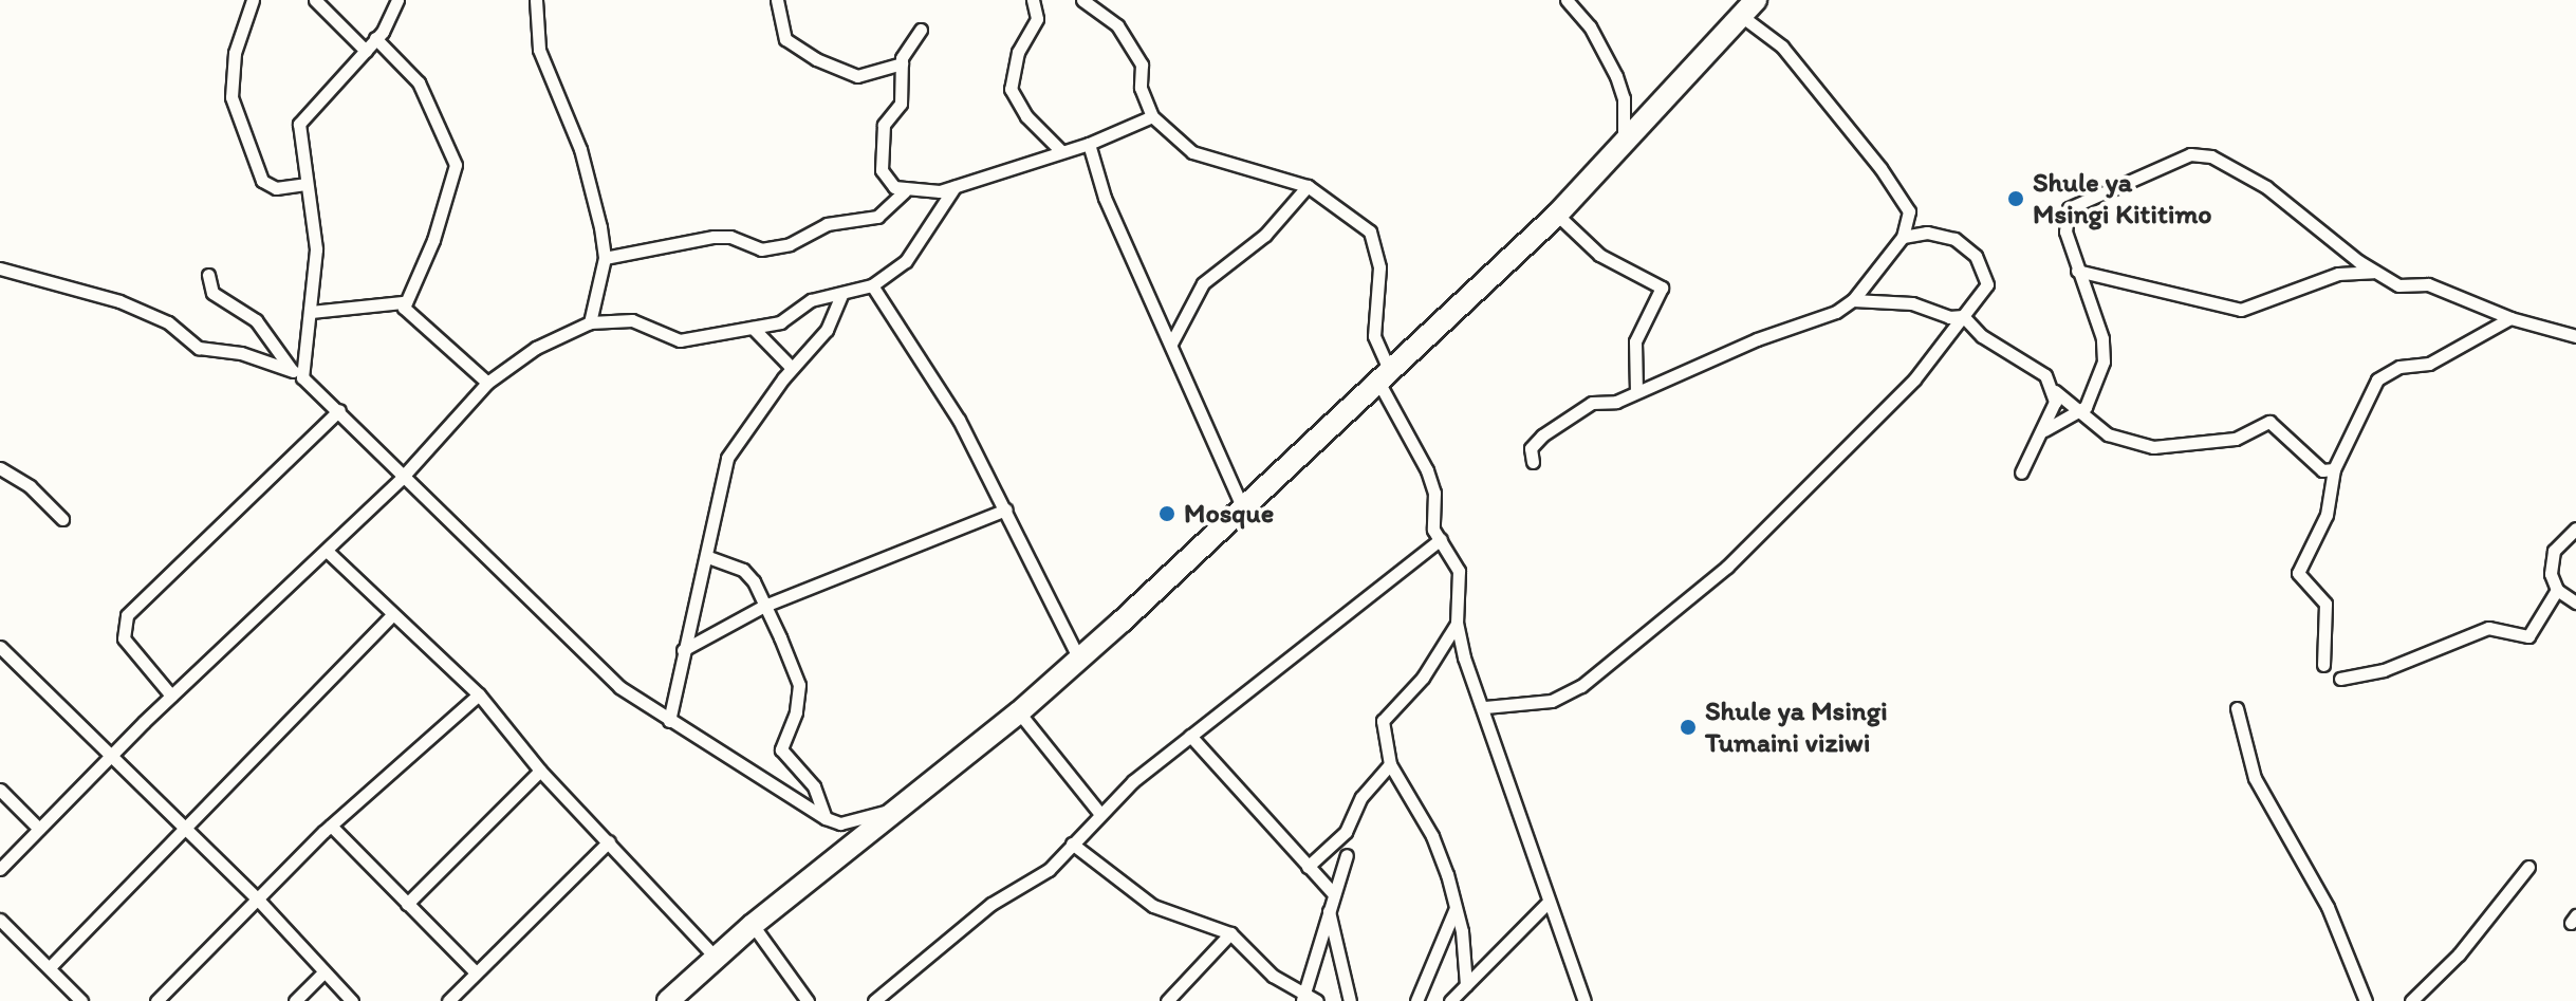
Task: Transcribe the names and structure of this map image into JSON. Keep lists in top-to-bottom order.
{
  "places": ["Shule ya Msingi Kititimo", "Mosque", "Shule ya Msingi Tumaini viziwi"]
}
